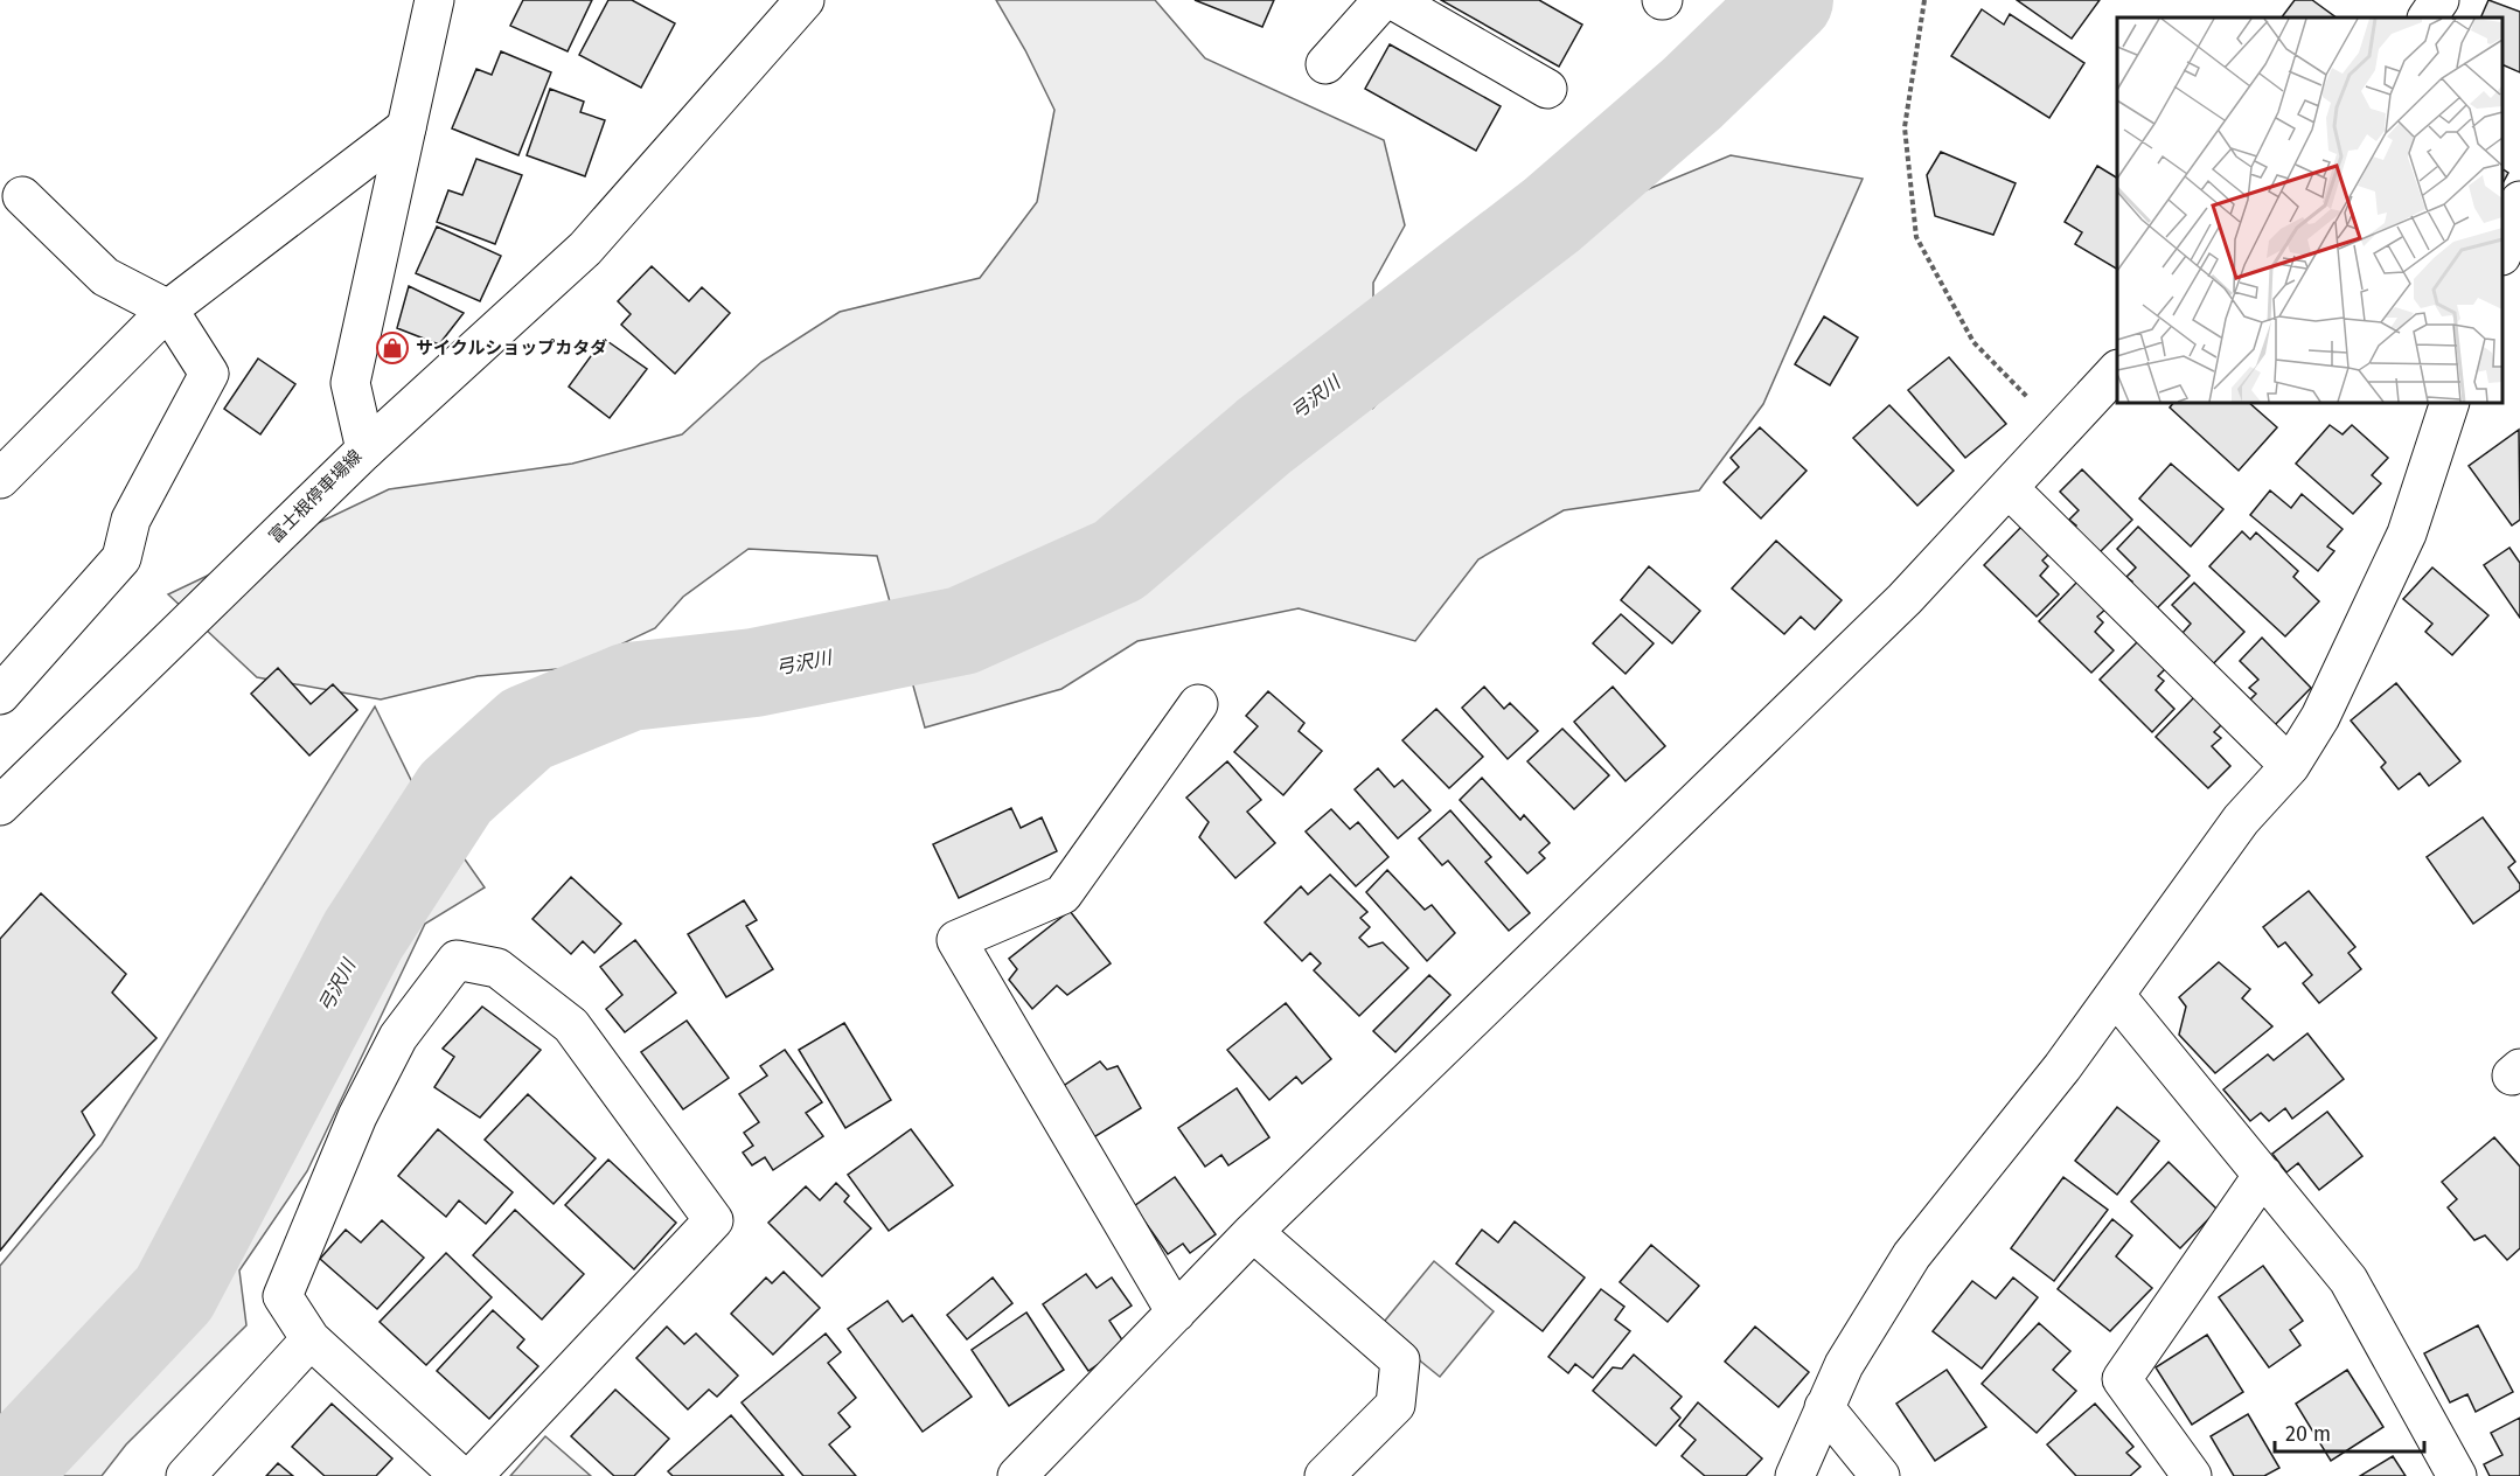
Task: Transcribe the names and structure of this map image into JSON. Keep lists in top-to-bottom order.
{
  "streets": {
    "street": ["富士根停車場線"]
  },
  "water": ["弓沢川"],
  "places": {
    "shop": ["サイクルショップカタダ"]
  },
  "scale_bar": "20 m"
}
